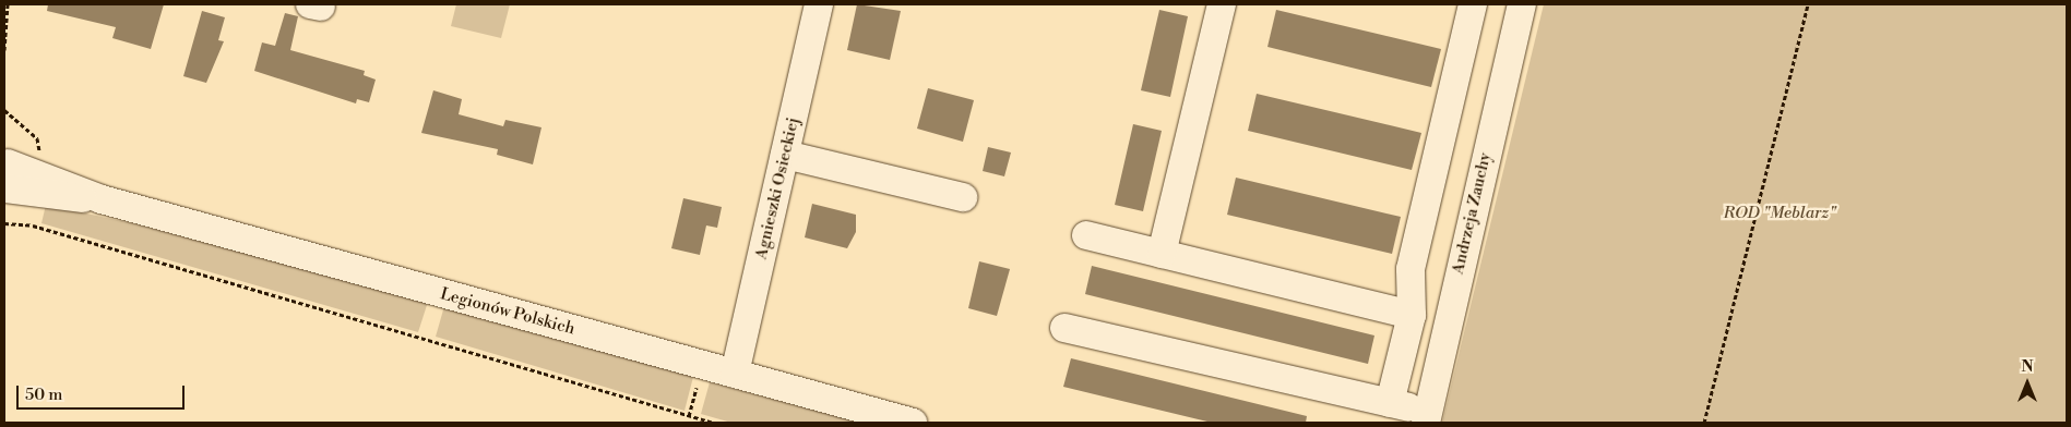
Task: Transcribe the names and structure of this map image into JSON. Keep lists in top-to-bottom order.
{
  "streets": {
    "street": ["Agnieszki Osieckiej", "Andrzeja Zauchy", "Legionów Polskich"]
  },
  "crossings": [
    ["Agnieszki Osieckiej", "Legionów Polskich"]
  ],
  "parks": ["ROD \"Meblarz\""],
  "scale_bar": "50 m",
  "north": "top"
}
